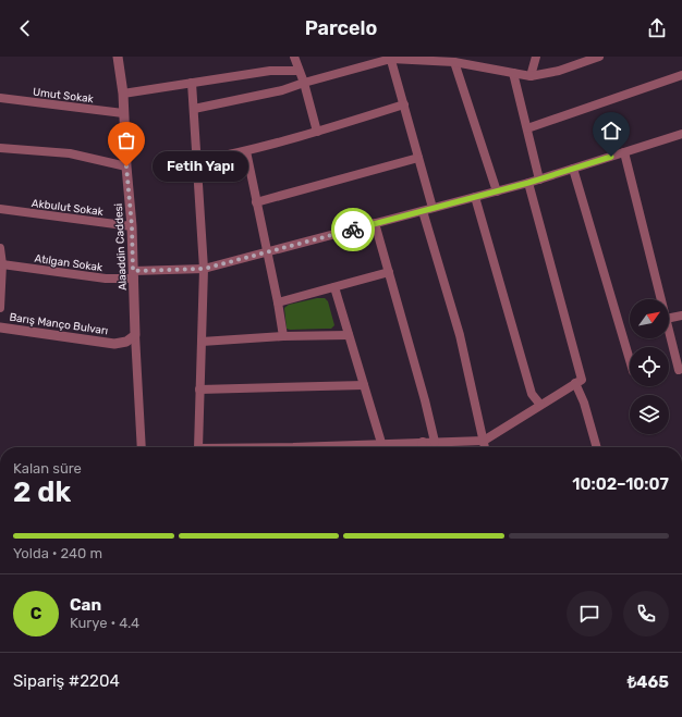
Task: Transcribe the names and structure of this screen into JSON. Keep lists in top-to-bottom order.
{
  "streets": {
    "street": [
      "Umut Sokak",
      "Akbulut Sokak",
      "Alaaddin Caddesi",
      "Atılgan Sokak",
      "Barış Manço Bulvarı"
    ]
  },
  "crossings": [
    ["Umut Sokak", "Alaaddin Caddesi"],
    ["Akbulut Sokak", "Alaaddin Caddesi"],
    ["Alaaddin Caddesi", "Atılgan Sokak"],
    ["Alaaddin Caddesi", "Barış Manço Bulvarı"]
  ],
  "places": ["Fetih Yapı"],
  "north": "top right",
  "page": {
    "header": "Parcelo",
    "bubble": "Fetih Yapı",
    "heading": ["2 dk", "Kalan süre", "10:02–10:07"],
    "panel": [
      "Can",
      "Kurye · 4.4",
      "Sipariş #2204",
      "₺465"
    ],
    "bar": "Yolda · 240 m",
    "round": "C"
  }
}
